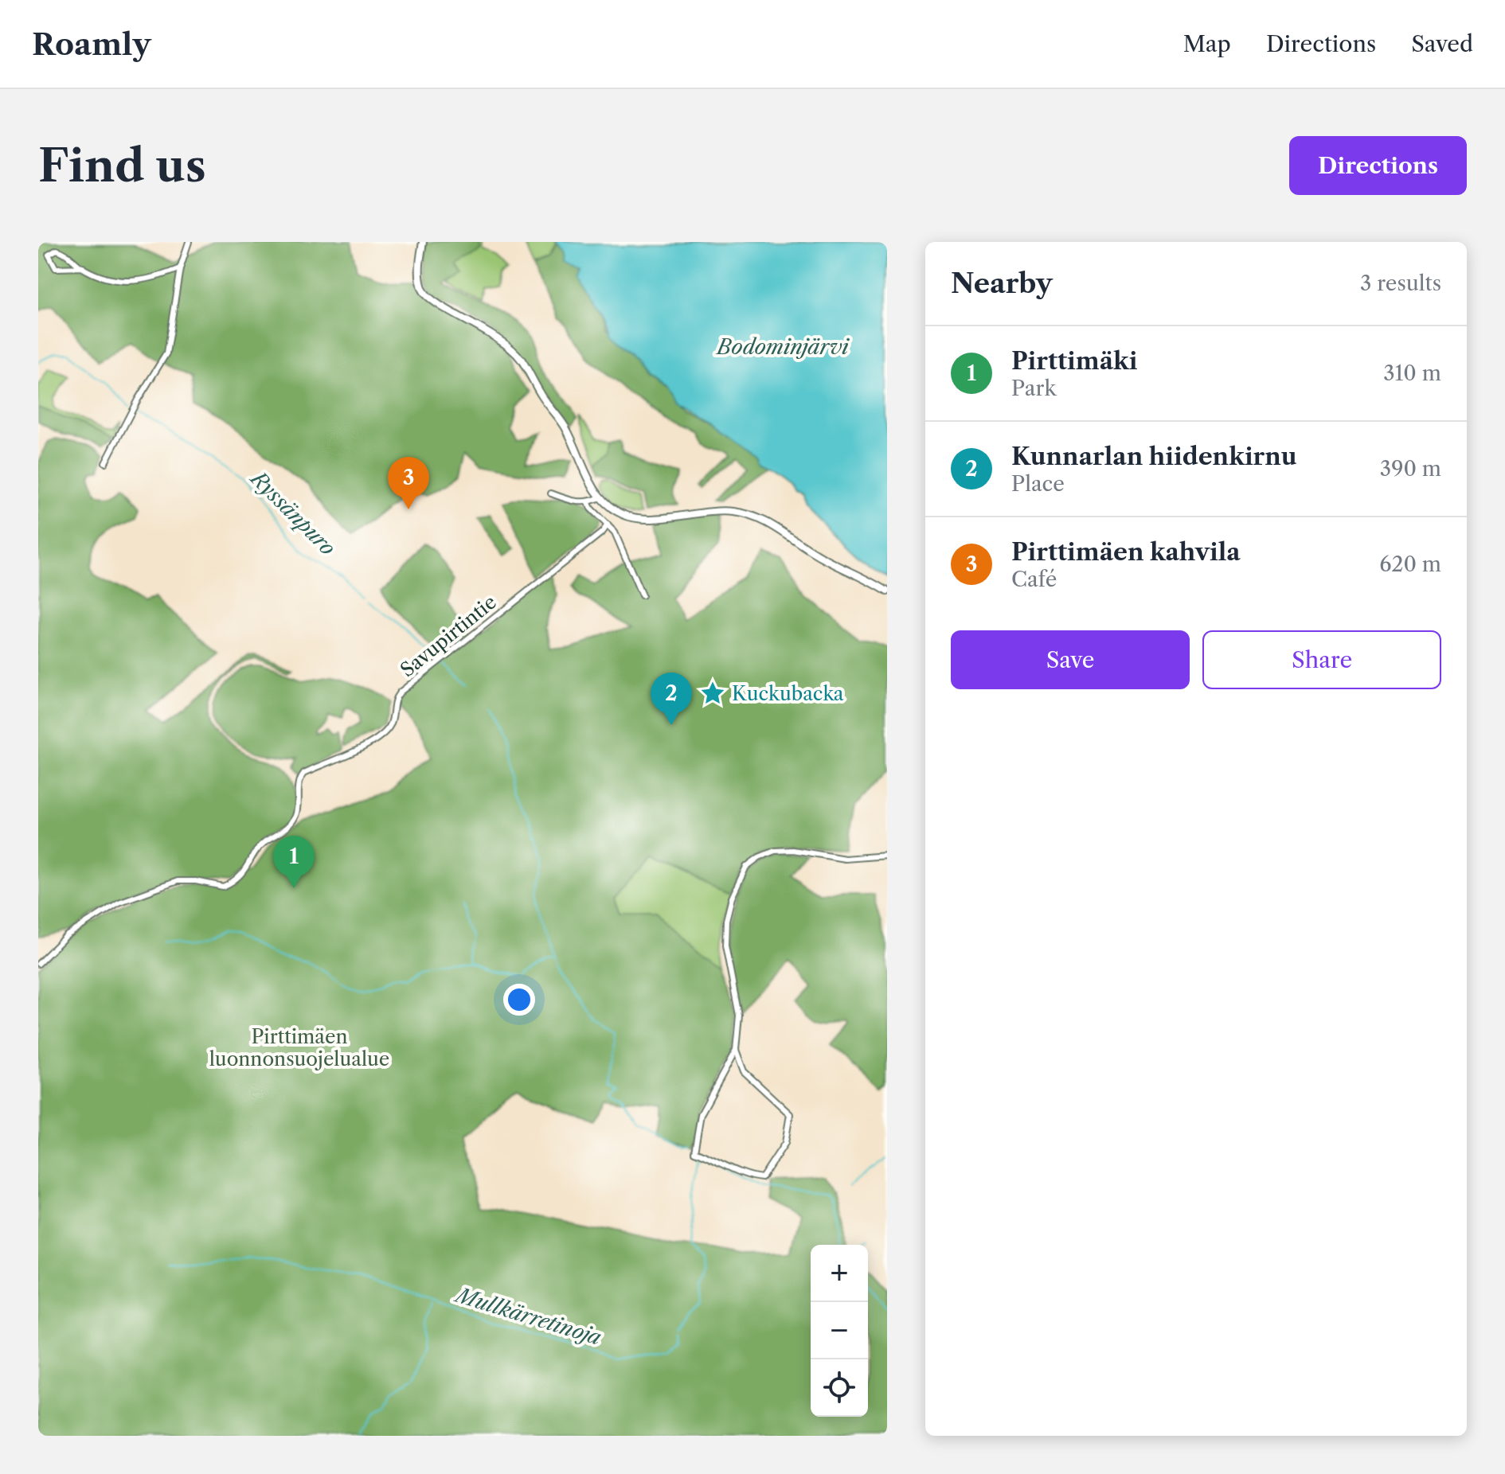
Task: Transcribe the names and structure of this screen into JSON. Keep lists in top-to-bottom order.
{
  "streets": {
    "street": ["Savupirtintie"]
  },
  "water": ["Bodominjärvi", "Ryssänpuro", "Mullkärretinoja"],
  "parks": ["Pirttimäen luonnonsuojelualue"],
  "places": {
    "place": ["Kuckubacka"]
  },
  "page": {
    "header": "Roamly",
    "nav": ["Map", "Directions", "Saved"],
    "buttons": [
      "Directions",
      ["Save", "Share"]
    ],
    "title": "Find us",
    "heading": ["Nearby", "3 results"],
    "list": [
      {
        "mark": "1",
        "name": "Pirttimäki",
        "note": "Park",
        "value": "310 m"
      },
      {
        "mark": "2",
        "name": "Kunnarlan hiidenkirnu",
        "note": "Place",
        "value": "390 m"
      },
      {
        "mark": "3",
        "name": "Pirttimäen kahvila",
        "note": "Café",
        "value": "620 m"
      }
    ],
    "pins": ["3", "2", "1"],
    "map_buttons": ["+", "−"]
  }
}
